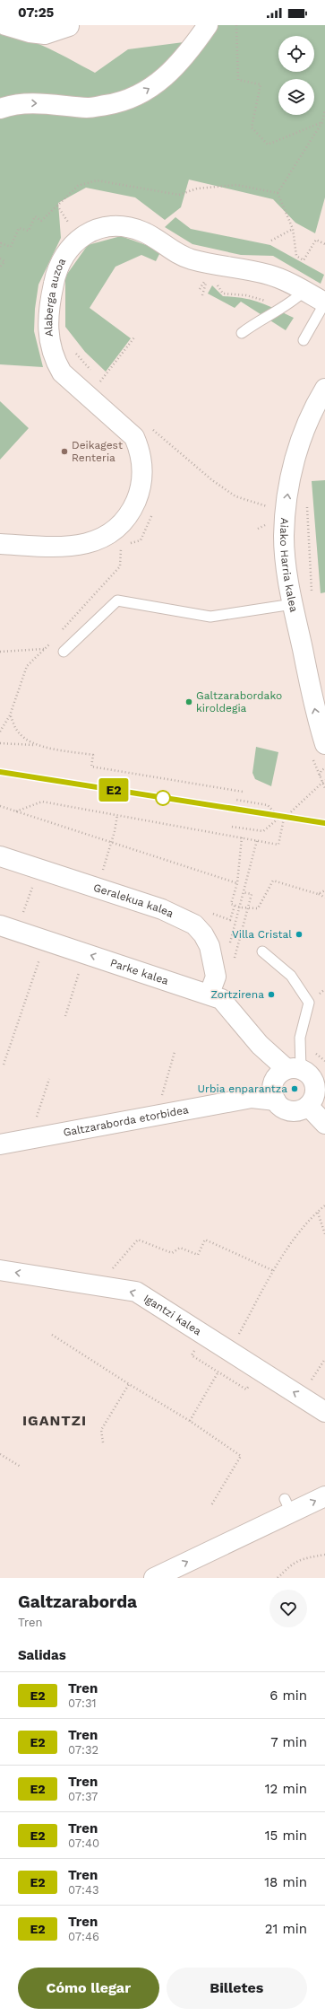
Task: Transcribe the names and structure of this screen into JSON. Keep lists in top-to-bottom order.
{
  "streets": {
    "street": [
      "Alaberga auzoa",
      "Aiako Harria kalea",
      "Geralekua kalea",
      "Parke kalea",
      "Galtzaraborda etorbidea",
      "Igantzi kalea"
    ]
  },
  "crossings": [
    ["Geralekua kalea", "Parke kalea"],
    ["Parke kalea", "Galtzaraborda etorbidea"]
  ],
  "one_way": ["Aiako Harria kalea", "Parke kalea", "Igantzi kalea"],
  "districts": ["IGANTZI"],
  "places": [
    "Deikagest Renteria",
    "Galtzarabordako kiroldegia",
    "Villa Cristal",
    "Zortzirena",
    "Urbia enparantza"
  ],
  "page": {
    "status": "07:25",
    "on_map": "E2",
    "heading": [
      ["Galtzaraborda", "Tren"],
      "Salidas"
    ],
    "list": [
      {
        "mark": "E2",
        "name": "Tren",
        "note": "07:31",
        "value": "6 min"
      },
      {
        "mark": "E2",
        "name": "Tren",
        "note": "07:32",
        "value": "7 min"
      },
      {
        "mark": "E2",
        "name": "Tren",
        "note": "07:37",
        "value": "12 min"
      },
      {
        "mark": "E2",
        "name": "Tren",
        "note": "07:40",
        "value": "15 min"
      },
      {
        "mark": "E2",
        "name": "Tren",
        "note": "07:43",
        "value": "18 min"
      },
      {
        "mark": "E2",
        "name": "Tren",
        "note": "07:46",
        "value": "21 min"
      }
    ],
    "buttons": ["Cómo llegar", "Billetes"]
  }
}
